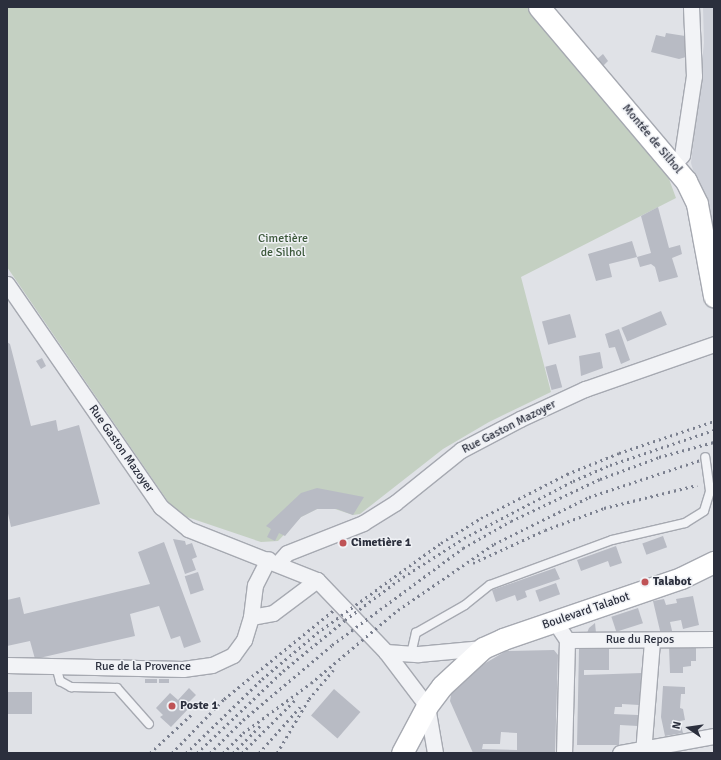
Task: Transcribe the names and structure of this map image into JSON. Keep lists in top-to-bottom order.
{
  "streets": {
    "main road": ["Montée de Silhol", "Boulevard Talabot"],
    "street": ["Rue Gaston Mazoyer", "Rue du Repos", "Rue de la Provence"]
  },
  "crossings": [
    ["Rue Gaston Mazoyer", "Rue de la Provence"]
  ],
  "parks": ["Cimetière de Silhol"],
  "places": ["Cimetière 1", "Talabot", "Poste 1"],
  "north": "left"
}
